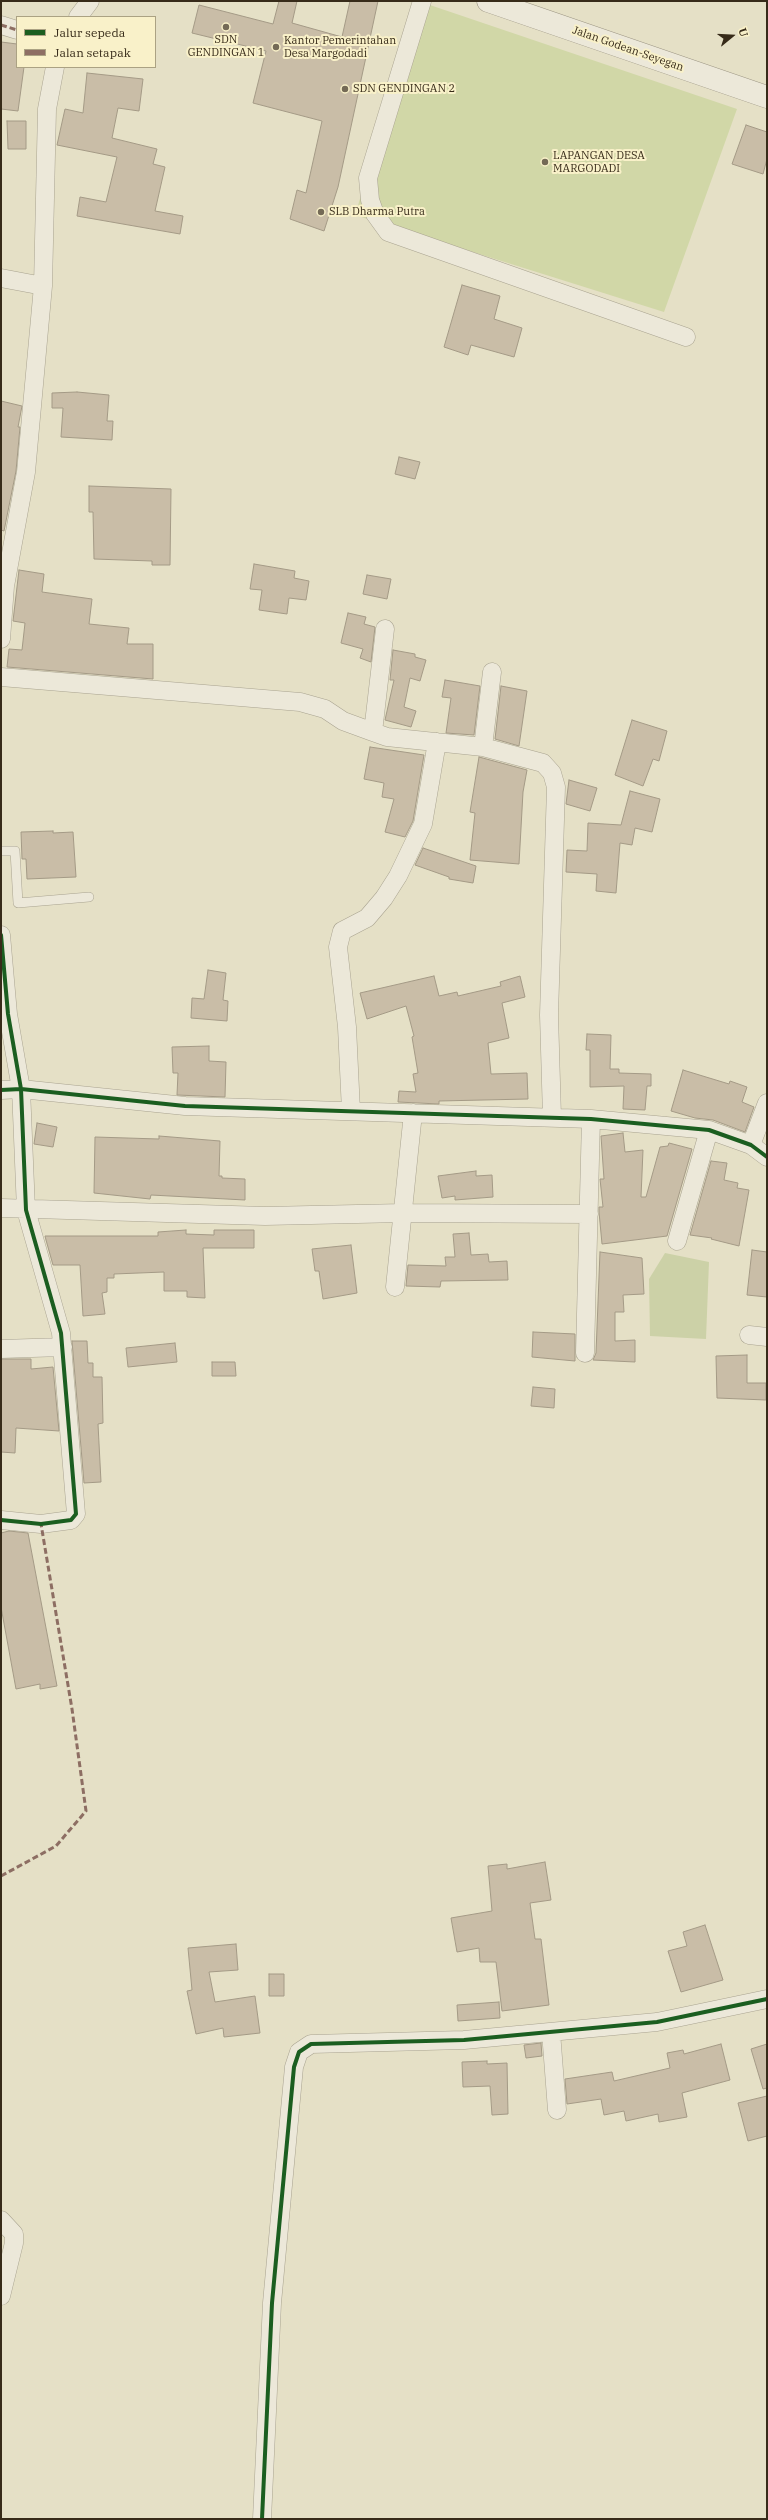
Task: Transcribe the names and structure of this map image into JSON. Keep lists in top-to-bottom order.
{
  "streets": {
    "main road": ["Jalan Godean-Seyegan"]
  },
  "places": [
    "SDN GENDINGAN 1",
    "Kantor Pemerintahan Desa Margodadi",
    "SDN GENDINGAN 2",
    "LAPANGAN DESA MARGODADI",
    "SLB Dharma Putra"
  ],
  "legend": ["Jalur sepeda", "Jalan setapak"],
  "north": "right"
}
